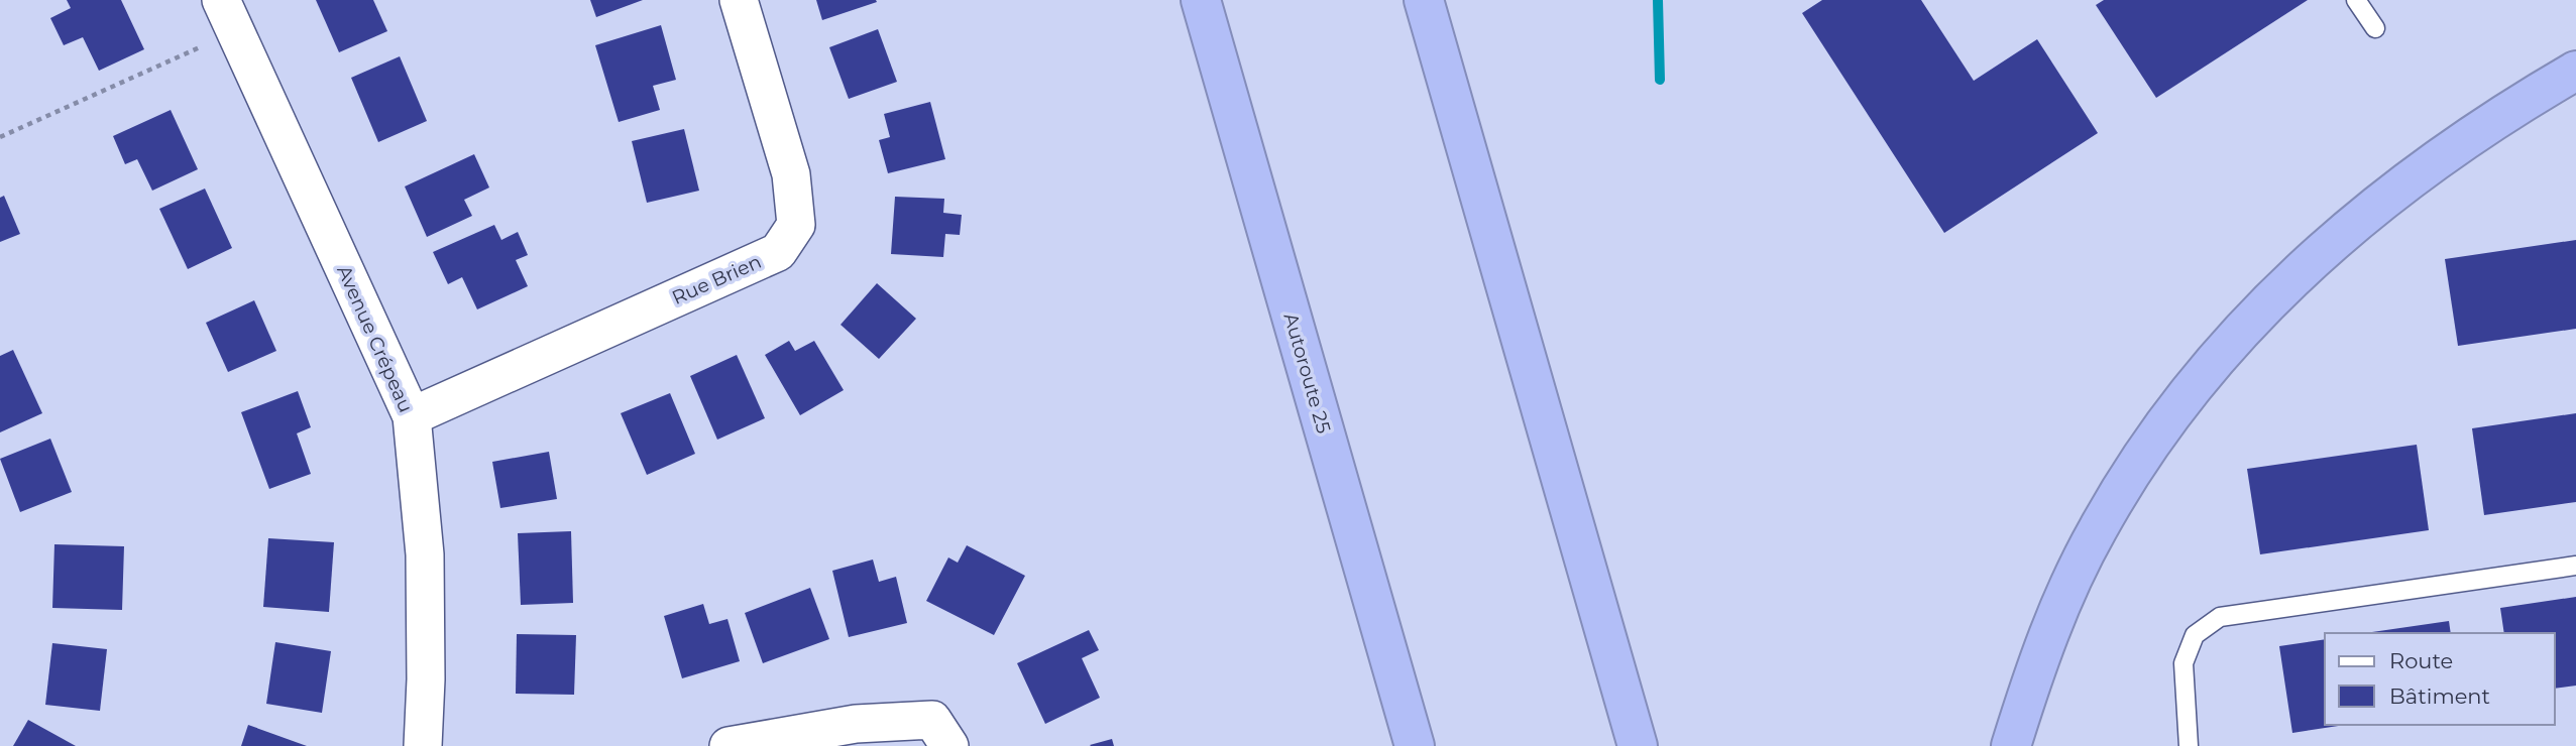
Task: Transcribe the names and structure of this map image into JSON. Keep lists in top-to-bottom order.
{
  "streets": {
    "highway": ["Autoroute 25"],
    "street": ["Rue Brien", "Avenue Crépeau"]
  },
  "crossings": [
    ["Rue Brien", "Avenue Crépeau"]
  ],
  "legend": ["Route", "Bâtiment"]
}
